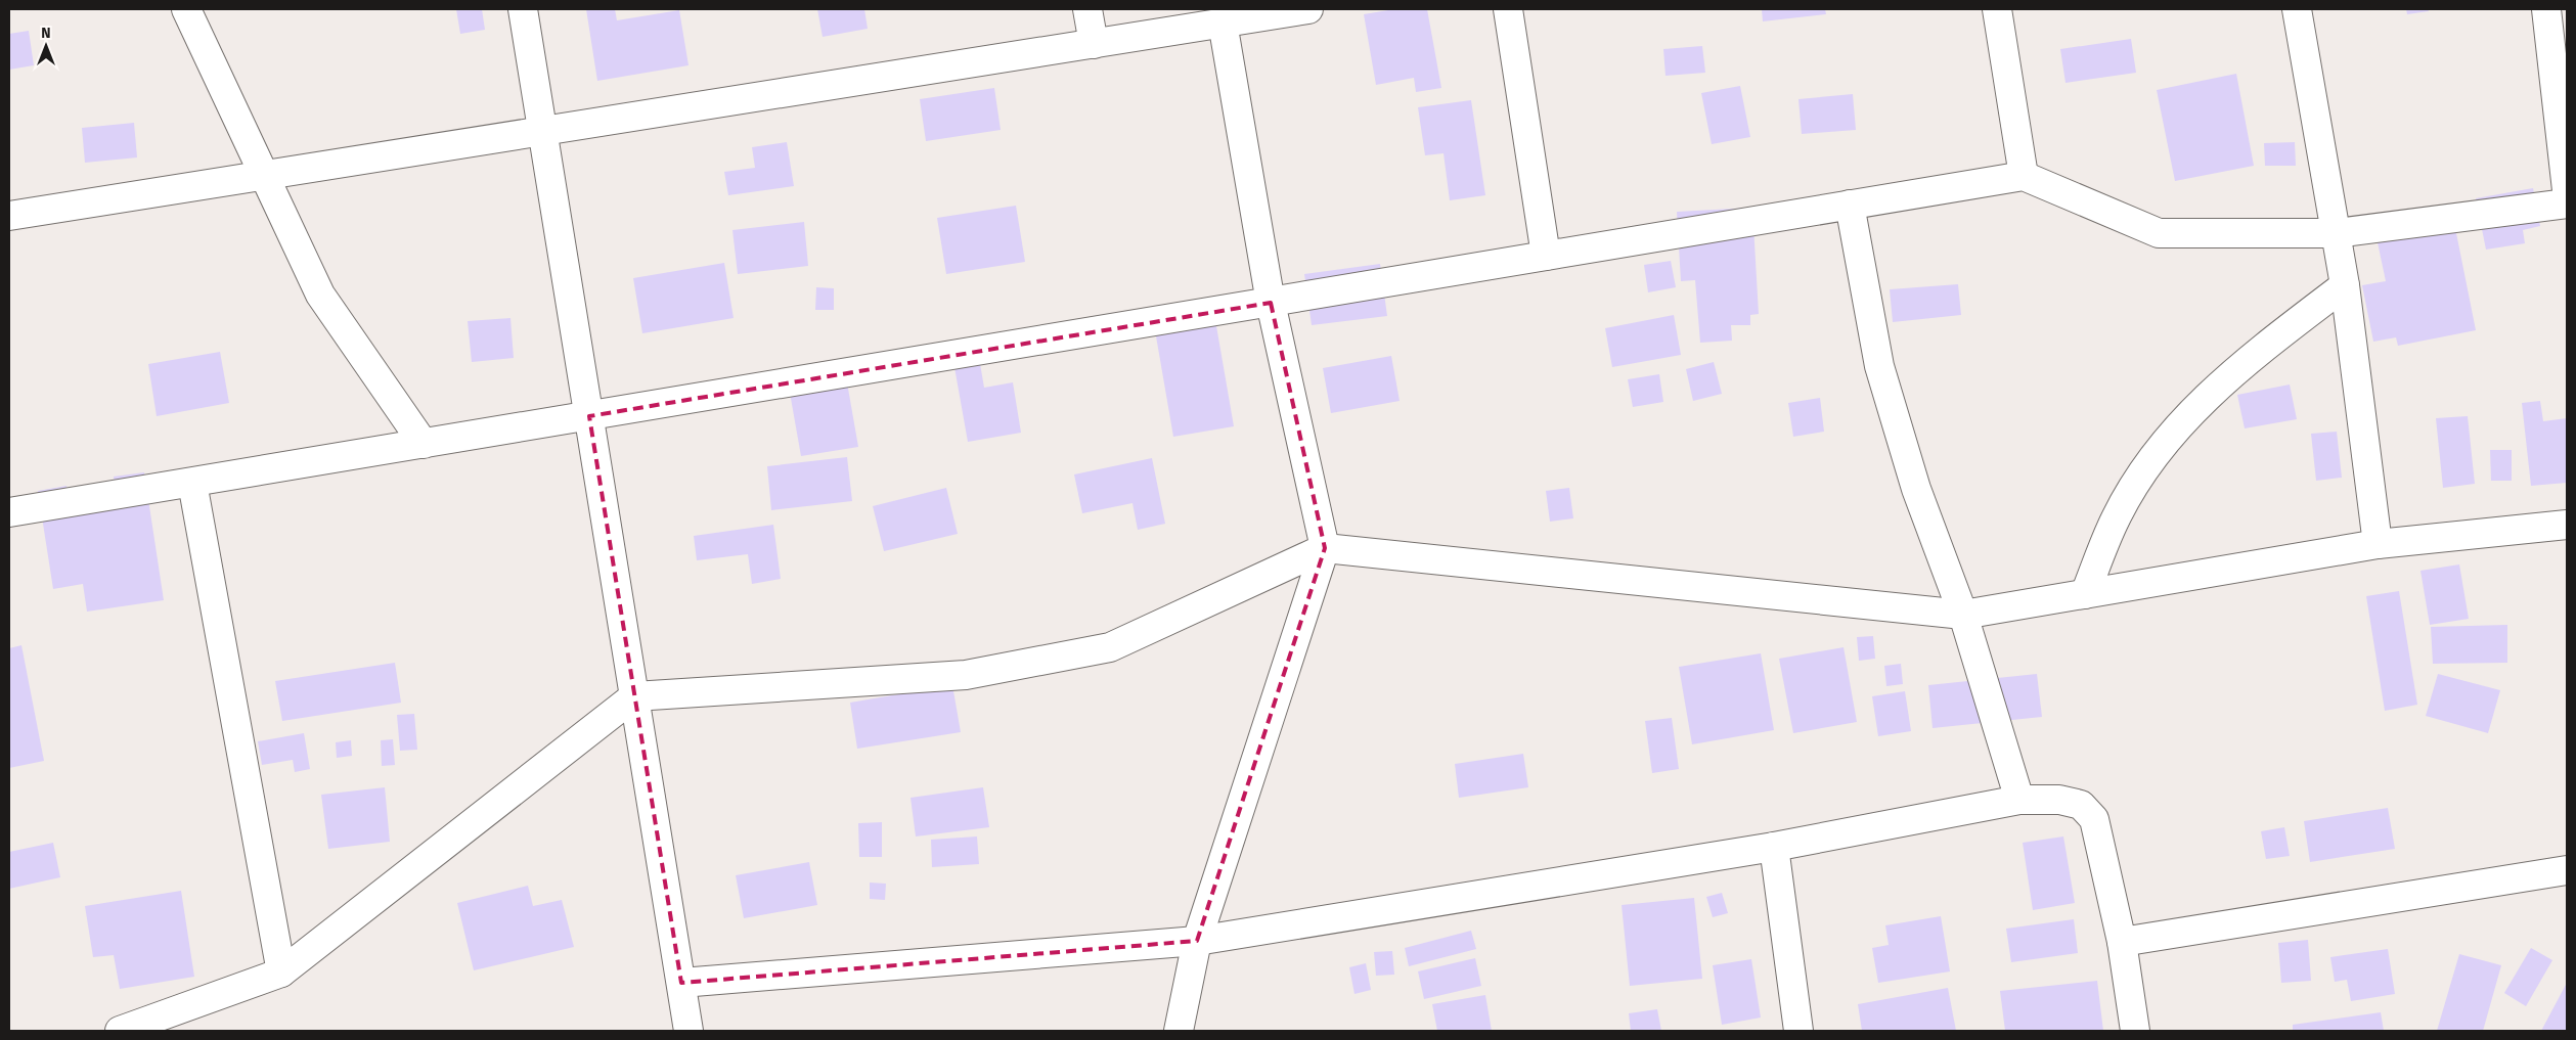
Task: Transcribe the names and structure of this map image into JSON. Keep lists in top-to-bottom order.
{
  "north": "top"
}
